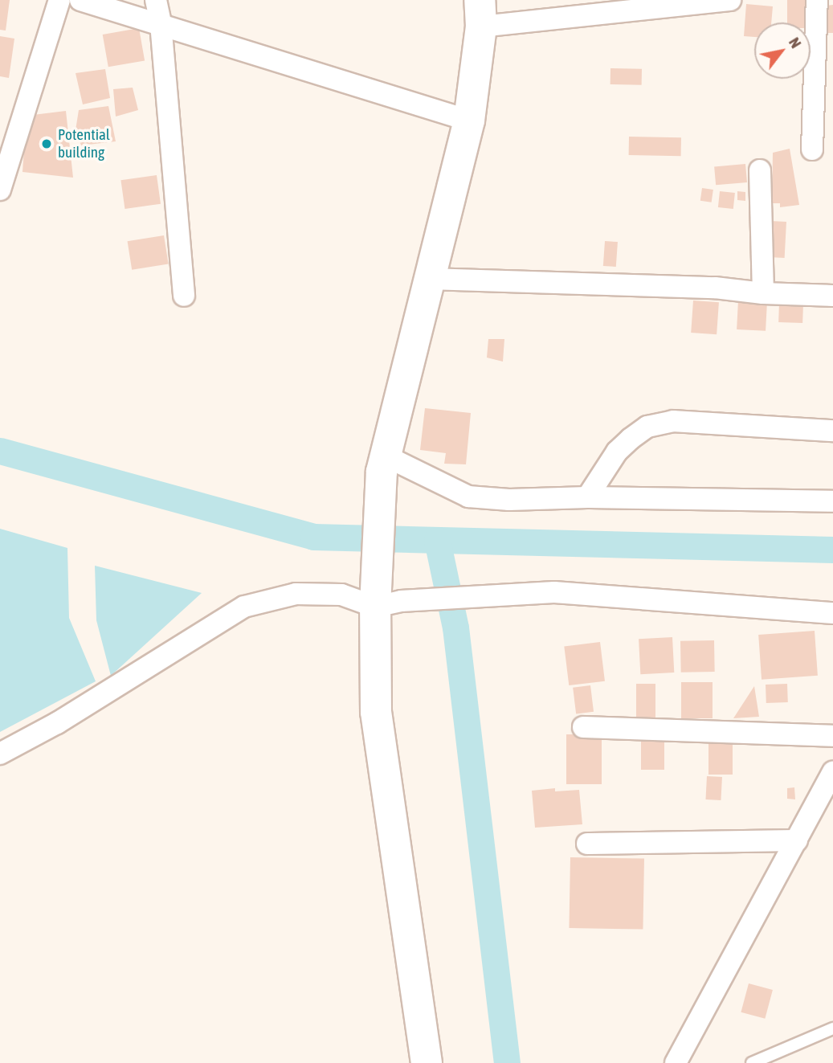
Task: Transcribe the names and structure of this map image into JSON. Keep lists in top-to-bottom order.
{
  "places": ["Potential building"],
  "north": "top right"
}
